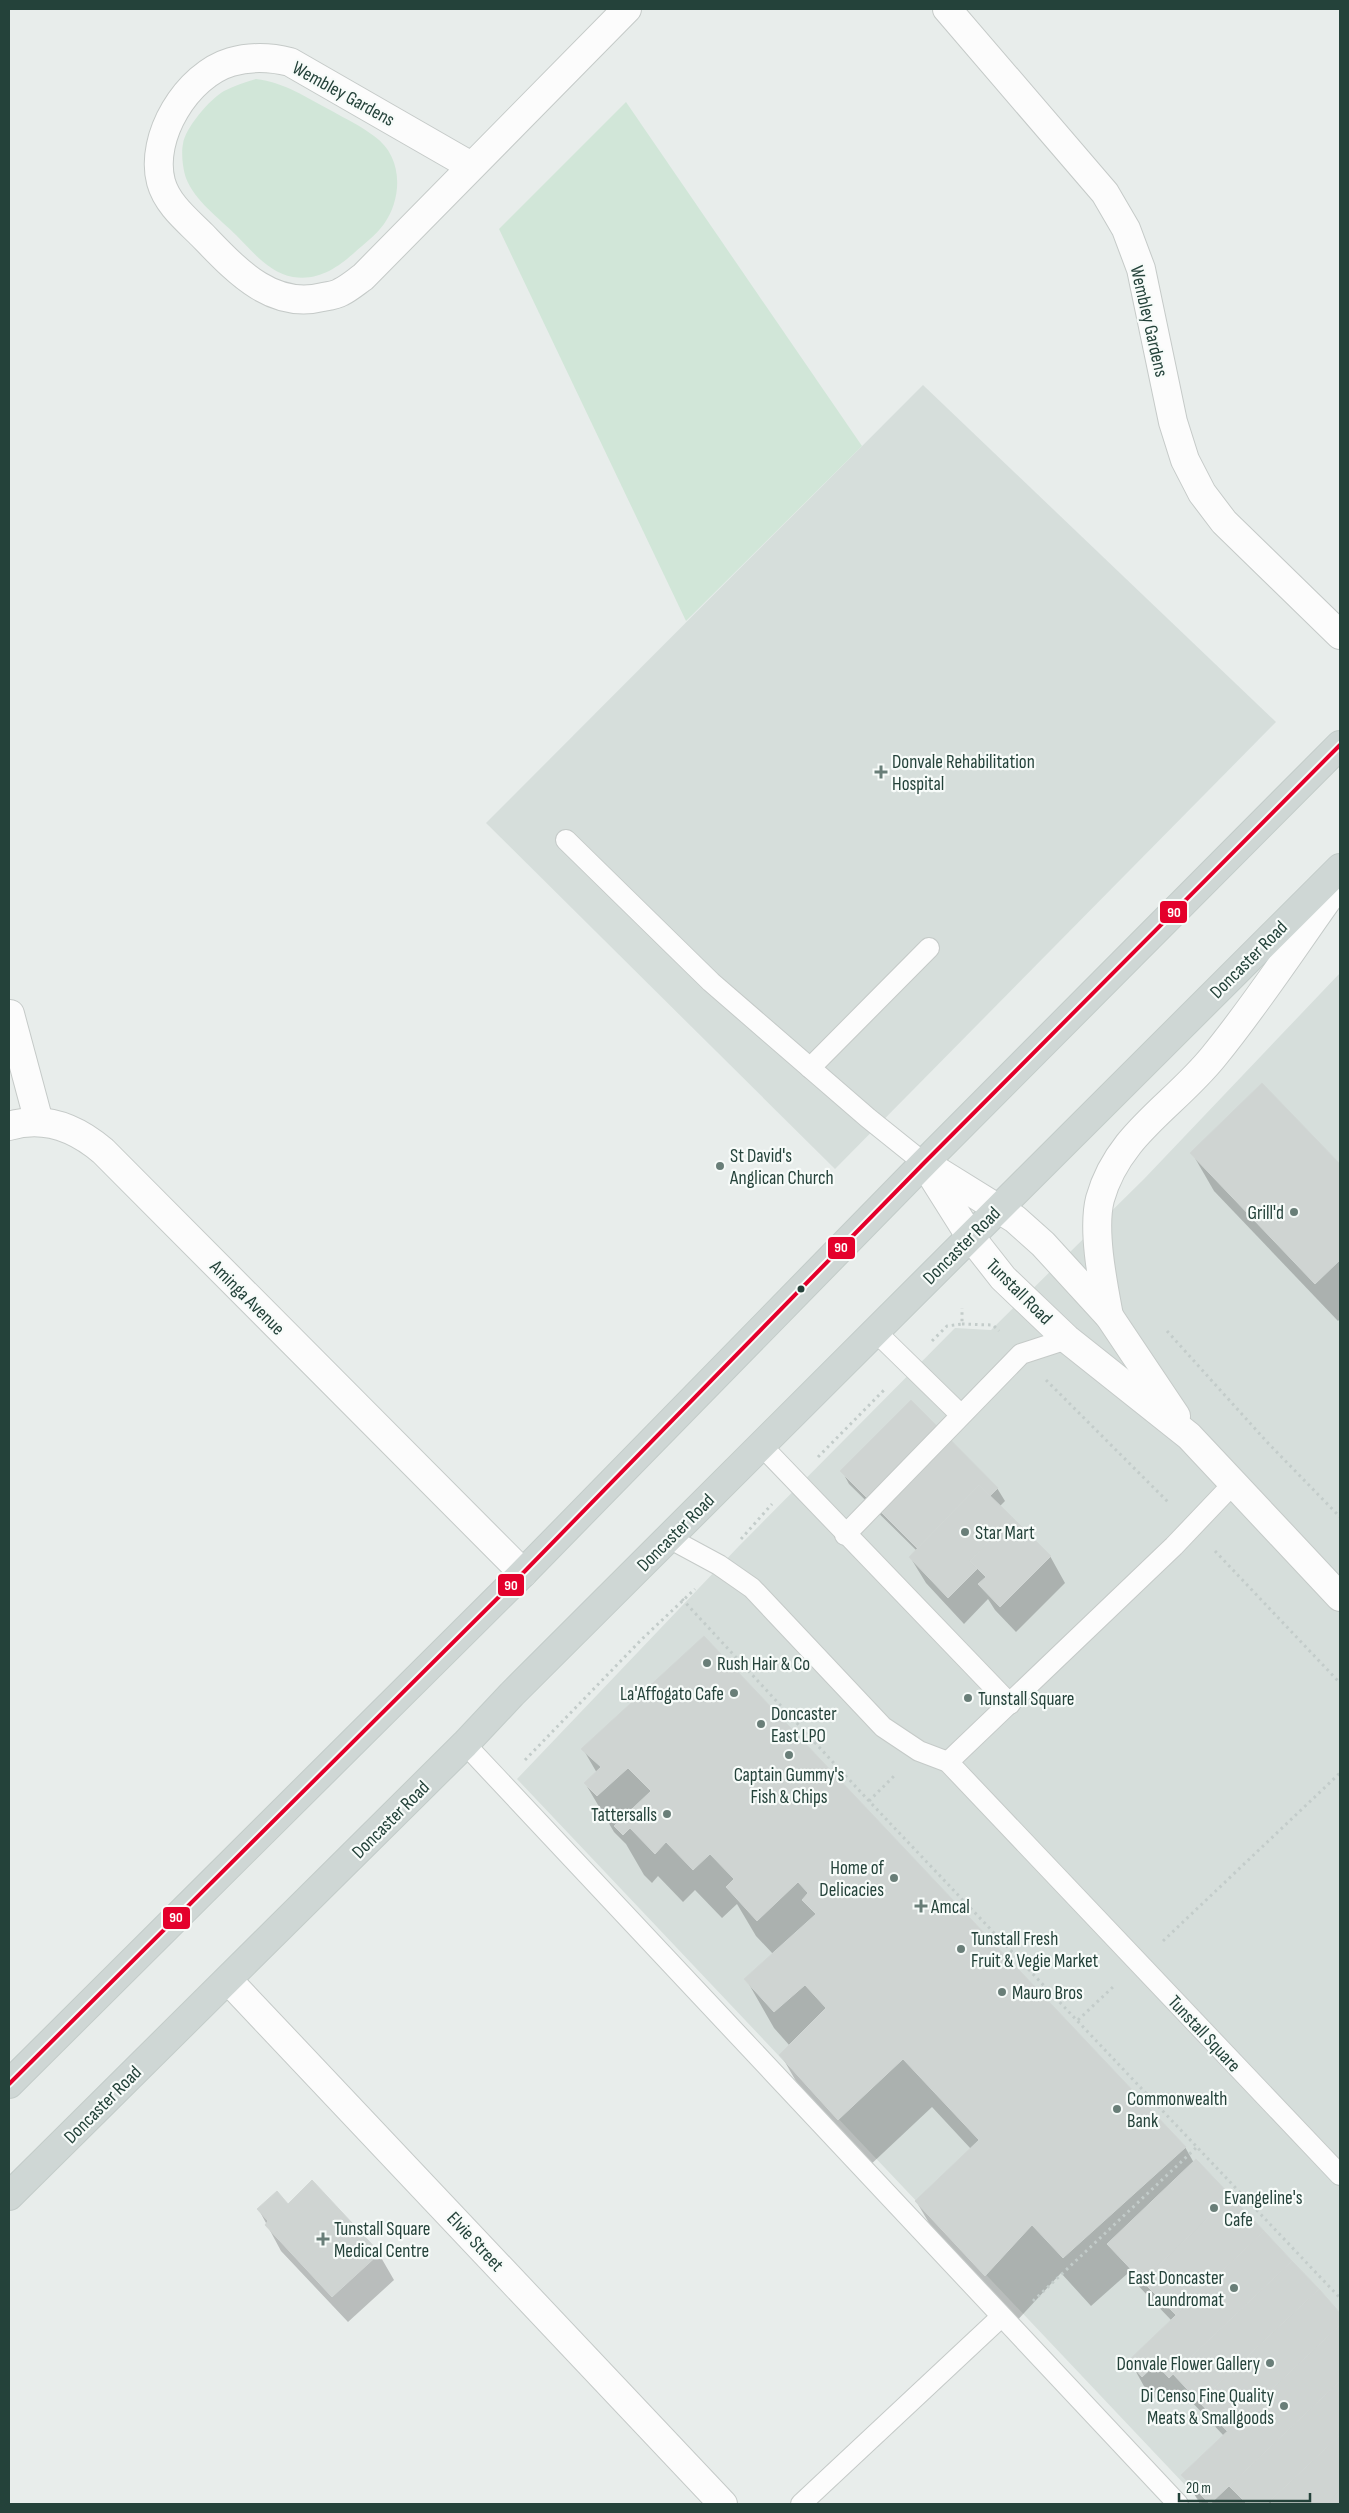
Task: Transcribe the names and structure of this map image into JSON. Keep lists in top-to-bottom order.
{
  "streets": {
    "main road": ["Doncaster Road"],
    "street": [
      "Wembley Gardens",
      "Tunstall Road",
      "Aminga Avenue",
      "Elvie Street"
    ],
    "lane": ["Tunstall Square"]
  },
  "crossings": [
    ["Doncaster Road", "Tunstall Road"],
    ["Doncaster Road", "Tunstall Square"],
    ["Doncaster Road", "Elvie Street"]
  ],
  "places": {
    "health": ["Donvale Rehabilitation Hospital", "Amcal", "Tunstall Square Medical Centre"],
    "other": [
      "St David's Anglican Church",
      "Grill'd",
      "Star Mart",
      "Rush Hair & Co",
      "La'Affogato Cafe",
      "Tunstall Square",
      "Doncaster East LPO",
      "Captain Gummy's Fish & Chips",
      "Tattersalls",
      "Home of Delicacies",
      "Tunstall Fresh Fruit & Vegie Market",
      "Mauro Bros",
      "Commonwealth Bank",
      "Evangeline's Cafe",
      "East Doncaster Laundromat",
      "Donvale Flower Gallery",
      "Di Censo Fine Quality Meats & Smallgoods"
    ]
  },
  "lines": ["transit line 90"],
  "scale_bar": "20 m"
}
